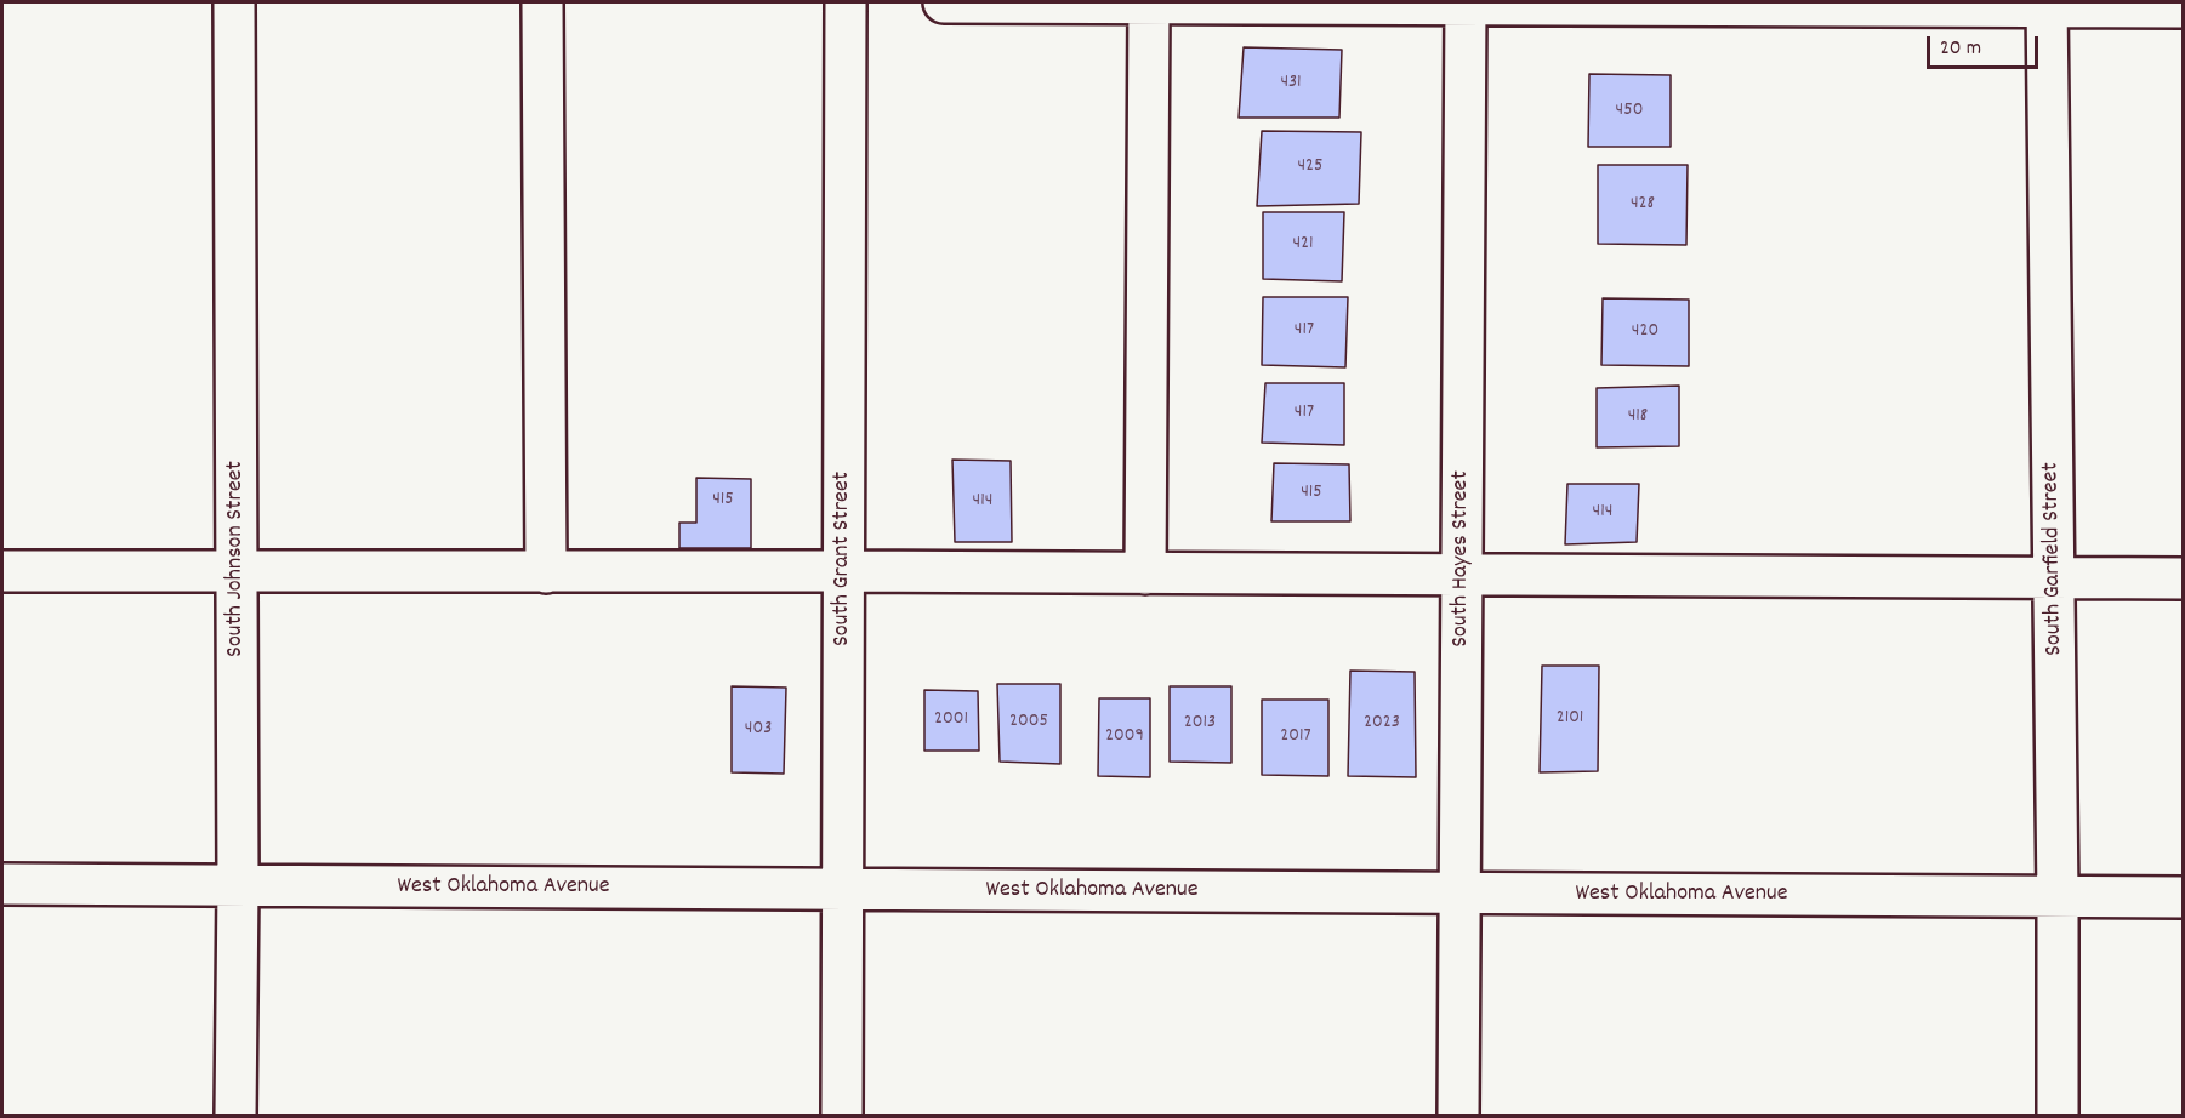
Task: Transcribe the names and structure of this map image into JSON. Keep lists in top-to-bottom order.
{
  "streets": {
    "street": [
      "South Johnson Street",
      "South Grant Street",
      "South Hayes Street",
      "South Garfield Street",
      "West Oklahoma Avenue"
    ]
  },
  "crossings": [
    ["South Johnson Street", "West Oklahoma Avenue"],
    ["South Grant Street", "West Oklahoma Avenue"],
    ["South Hayes Street", "West Oklahoma Avenue"],
    ["South Garfield Street", "West Oklahoma Avenue"]
  ],
  "house_numbers": [
    "431",
    "450",
    "425",
    "428",
    "421",
    "417",
    "420",
    "417",
    "418",
    "415",
    "415",
    "414",
    "414",
    "2101",
    "2001",
    "2005",
    "2013",
    "2023",
    "403",
    "2009",
    "2017"
  ],
  "scale_bar": "20 m"
}
